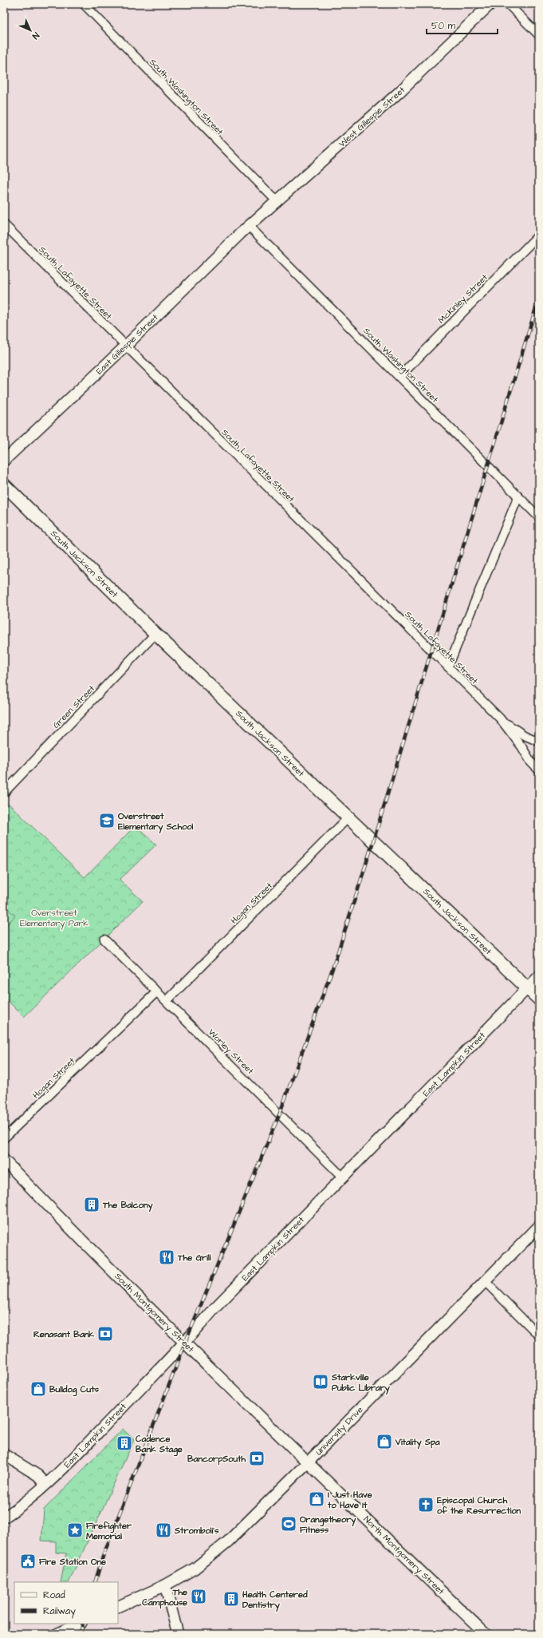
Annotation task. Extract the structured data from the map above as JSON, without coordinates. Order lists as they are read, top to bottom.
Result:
{
  "streets": {
    "main road": ["South Jackson Street"],
    "street": [
      "South Washington Street",
      "West Gillespie Street",
      "South Lafayette Street",
      "McKinley Street",
      "East Gillespie Street",
      "Green Street",
      "Hogan Street",
      "Worley Street",
      "East Lampkin Street",
      "South Montgomery Street",
      "University Drive",
      "North Montgomery Street"
    ]
  },
  "crossings": [
    ["South Washington Street", "West Gillespie Street"],
    ["South Washington Street", "McKinley Street"],
    ["South Washington Street", "East Gillespie Street"],
    ["West Gillespie Street", "East Gillespie Street"],
    ["South Lafayette Street", "East Gillespie Street"],
    ["South Jackson Street", "Green Street"],
    ["South Jackson Street", "Hogan Street"],
    ["South Jackson Street", "East Lampkin Street"],
    ["Hogan Street", "Worley Street"],
    ["Worley Street", "East Lampkin Street"],
    ["East Lampkin Street", "South Montgomery Street"],
    ["South Montgomery Street", "University Drive"],
    ["South Montgomery Street", "North Montgomery Street"],
    ["University Drive", "North Montgomery Street"]
  ],
  "parks": ["Overstreet Elementary Park"],
  "places": {
    "school or university": ["Overstreet Elementary School"],
    "building": ["The Balcony", "Cadence Bank Stage", "Health Centered Dentistry"],
    "restaurant": ["The Grill", "Stromboli's", "The Camphouse"],
    "bank": ["Renasant Bank", "BancorpSouth"],
    "library": ["Starkville Public LIbrary"],
    "shop": ["Bulldog Cuts", "Vitality Spa", "I Just Have to Have It"],
    "church": ["Episcopal Church of the Resurrection"],
    "sports": ["Orangetheory Fitness"],
    "place": ["Firefighter Memorial"],
    "public building": ["Fire Station One"]
  },
  "legend": ["Road", "Railway"],
  "scale_bar": "50 m",
  "north": "bottom right"
}
